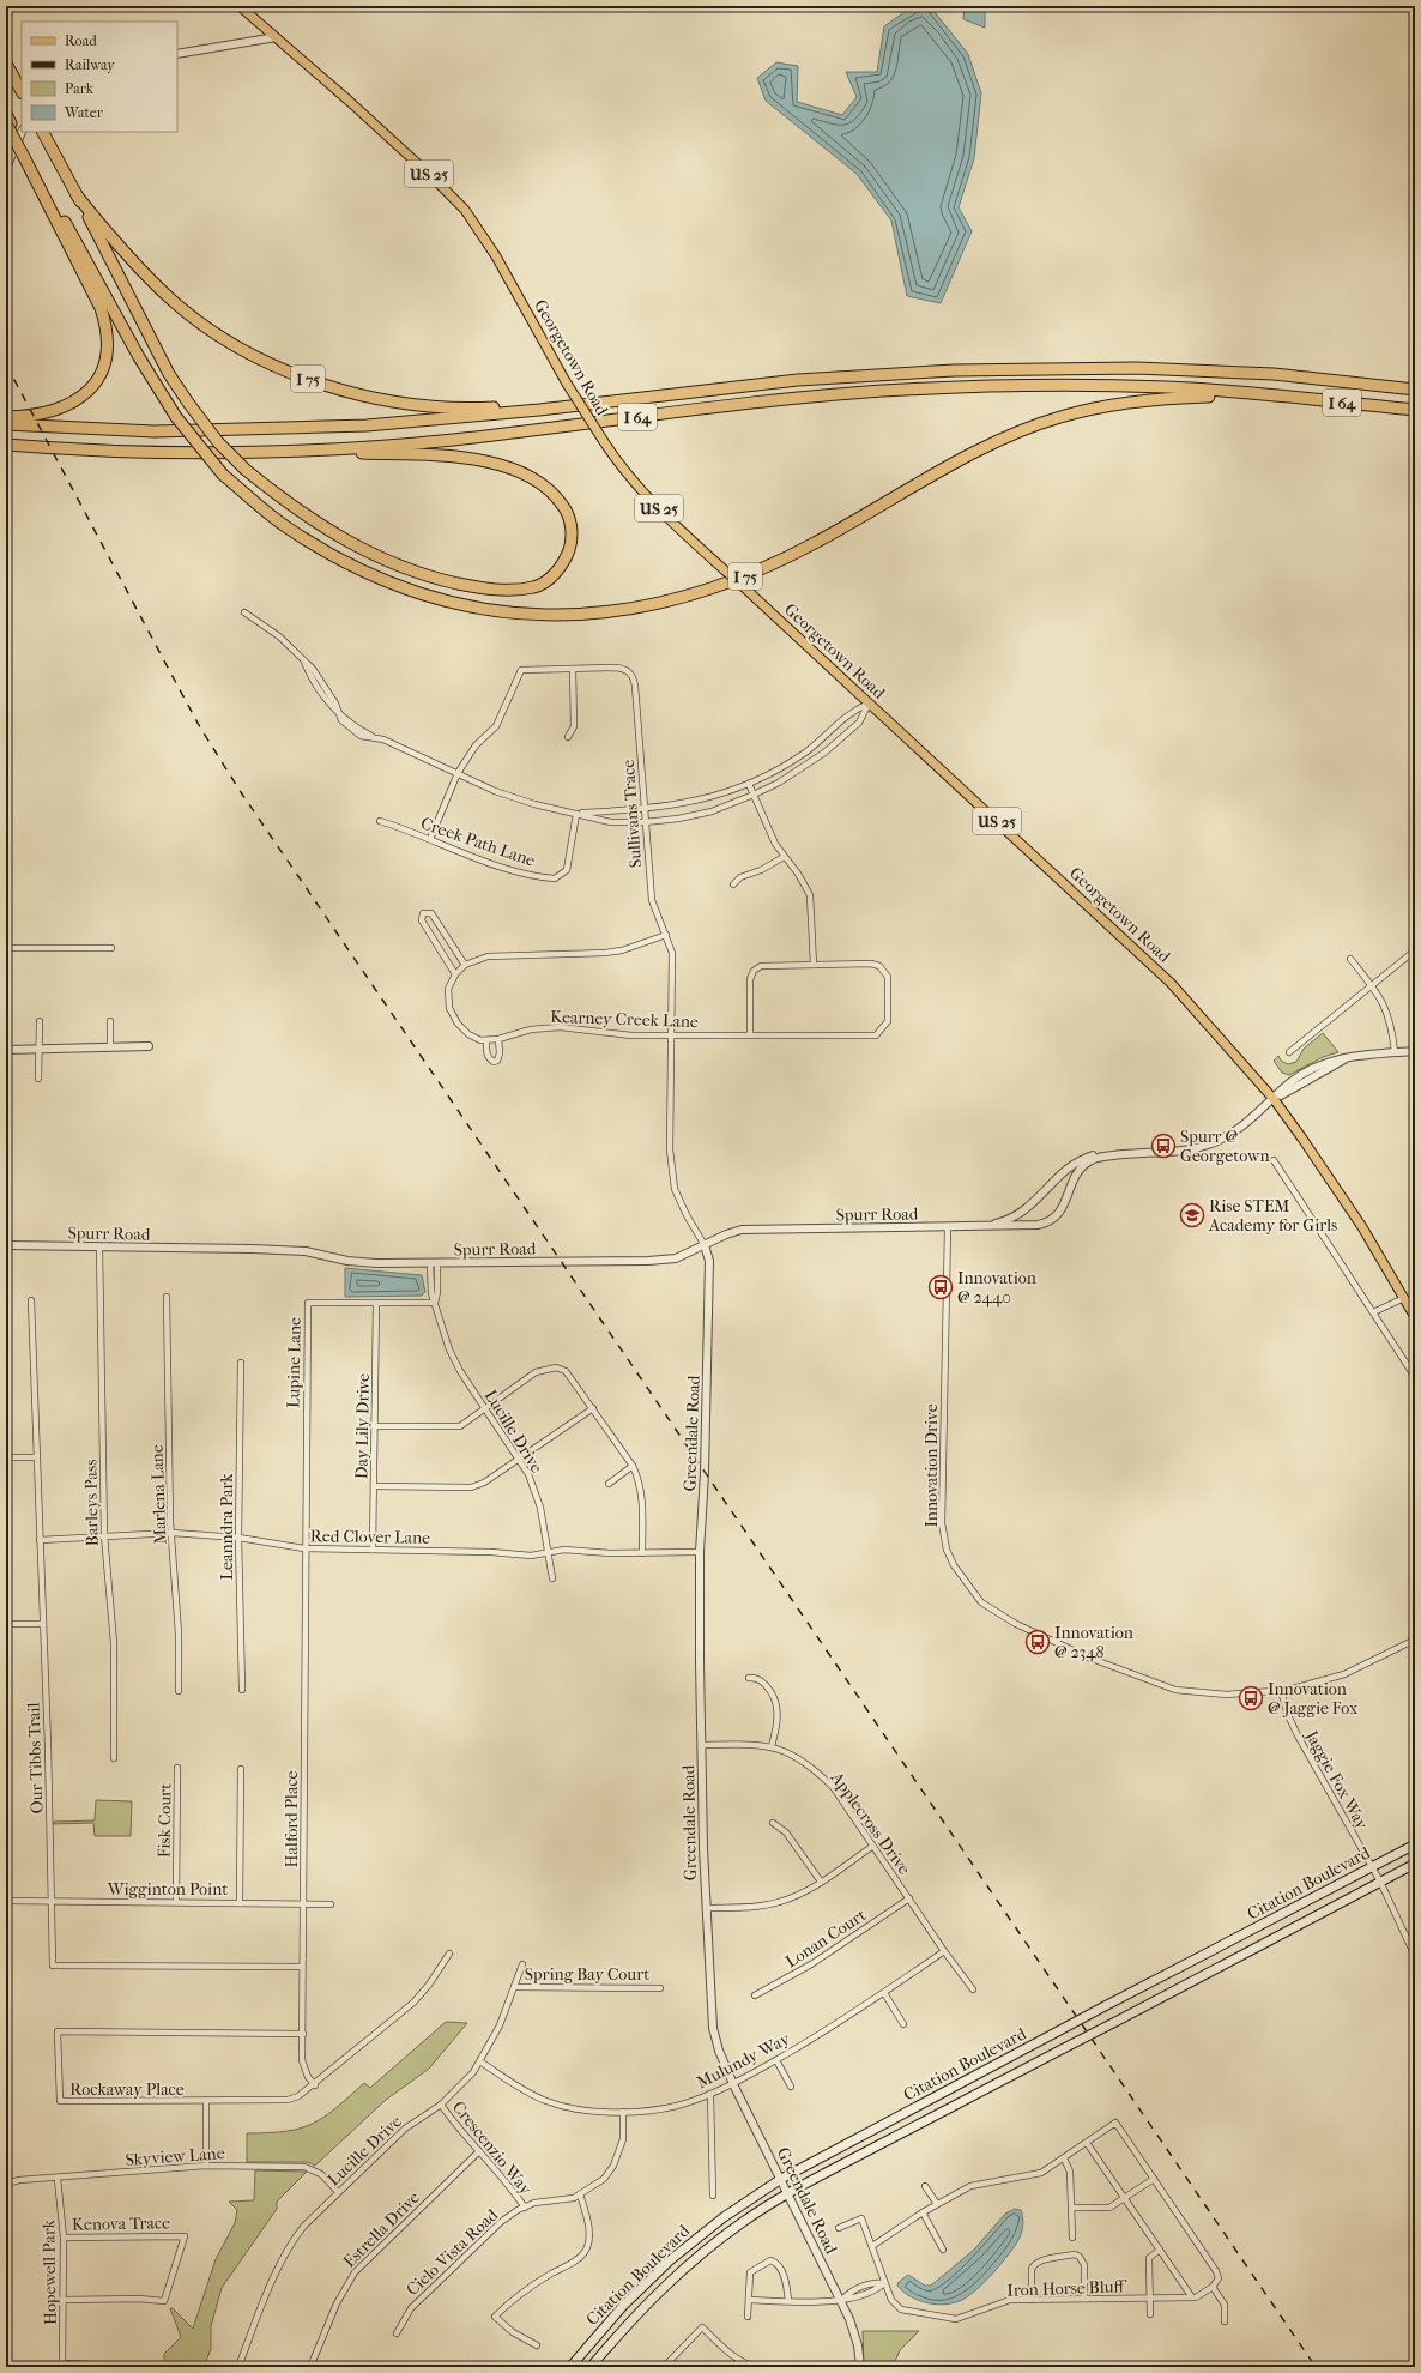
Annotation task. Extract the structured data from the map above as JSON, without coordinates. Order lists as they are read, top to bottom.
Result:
{
  "streets": {
    "highway": ["I 75", "I 64"],
    "main road": ["US 25", "Georgetown Road", "Citation Boulevard"],
    "street": [
      "Sullivans Trace",
      "Creek Path Lane",
      "Kearney Creek Lane",
      "Spurr Road",
      "Lupine Lane",
      "Day Lily Drive",
      "Lucille Drive",
      "Greendale Road",
      "Innovation Drive",
      "Marlena Lane",
      "Barleys Pass",
      "Leanndra Park",
      "Red Clover Lane",
      "Our Tibbs Trail",
      "Jaggie Fox Way",
      "Halford Place",
      "Fisk Court",
      "Applecross Drive",
      "Wigginton Point",
      "Lonan Court",
      "Spring Bay Court",
      "Mulundy Way",
      "Rockaway Place",
      "Crescenzio Way",
      "Skyview Lane",
      "Kenova Trace",
      "Estrella Drive",
      "Cielo Vista Road",
      "Hopewell Park",
      "Iron Horse Bluff"
    ]
  },
  "crossings": [
    ["Georgetown Road", "Spurr Road"],
    ["I 75", "I 64"],
    ["Sullivans Trace", "Creek Path Lane"],
    ["Sullivans Trace", "Kearney Creek Lane"],
    ["Sullivans Trace", "Spurr Road"],
    ["Sullivans Trace", "Greendale Road"],
    ["Spurr Road", "Lucille Drive"],
    ["Spurr Road", "Greendale Road"],
    ["Spurr Road", "Innovation Drive"],
    ["Spurr Road", "Barleys Pass"],
    ["Lupine Lane", "Day Lily Drive"],
    ["Lupine Lane", "Lucille Drive"],
    ["Lupine Lane", "Red Clover Lane"],
    ["Lupine Lane", "Halford Place"],
    ["Day Lily Drive", "Red Clover Lane"],
    ["Lucille Drive", "Red Clover Lane"],
    ["Lucille Drive", "Spring Bay Court"],
    ["Lucille Drive", "Mulundy Way"],
    ["Lucille Drive", "Crescenzio Way"],
    ["Lucille Drive", "Skyview Lane"],
    ["Greendale Road", "Red Clover Lane"],
    ["Greendale Road", "Applecross Drive"],
    ["Greendale Road", "Citation Boulevard"],
    ["Greendale Road", "Mulundy Way"],
    ["Innovation Drive", "Jaggie Fox Way"],
    ["Marlena Lane", "Red Clover Lane"],
    ["Barleys Pass", "Red Clover Lane"],
    ["Leanndra Park", "Red Clover Lane"],
    ["Red Clover Lane", "Our Tibbs Trail"],
    ["Red Clover Lane", "Halford Place"],
    ["Our Tibbs Trail", "Halford Place"],
    ["Our Tibbs Trail", "Wigginton Point"],
    ["Jaggie Fox Way", "Citation Boulevard"],
    ["Halford Place", "Wigginton Point"],
    ["Halford Place", "Rockaway Place"],
    ["Fisk Court", "Wigginton Point"],
    ["Applecross Drive", "Lonan Court"],
    ["Applecross Drive", "Mulundy Way"],
    ["Mulundy Way", "Cielo Vista Road"],
    ["Crescenzio Way", "Estrella Drive"],
    ["Crescenzio Way", "Cielo Vista Road"],
    ["Skyview Lane", "Hopewell Park"],
    ["Kenova Trace", "Hopewell Park"]
  ],
  "places": {
    "bus stop": [
      "Spurr @ Georgetown",
      "Innovation @ 2440",
      "Innovation @ 2348",
      "Innovation @ Jaggie Fox"
    ],
    "school or university": ["Rise STEM Academy for Girls"]
  },
  "legend": [
    "Road",
    "Railway",
    "Park",
    "Water"
  ]
}
